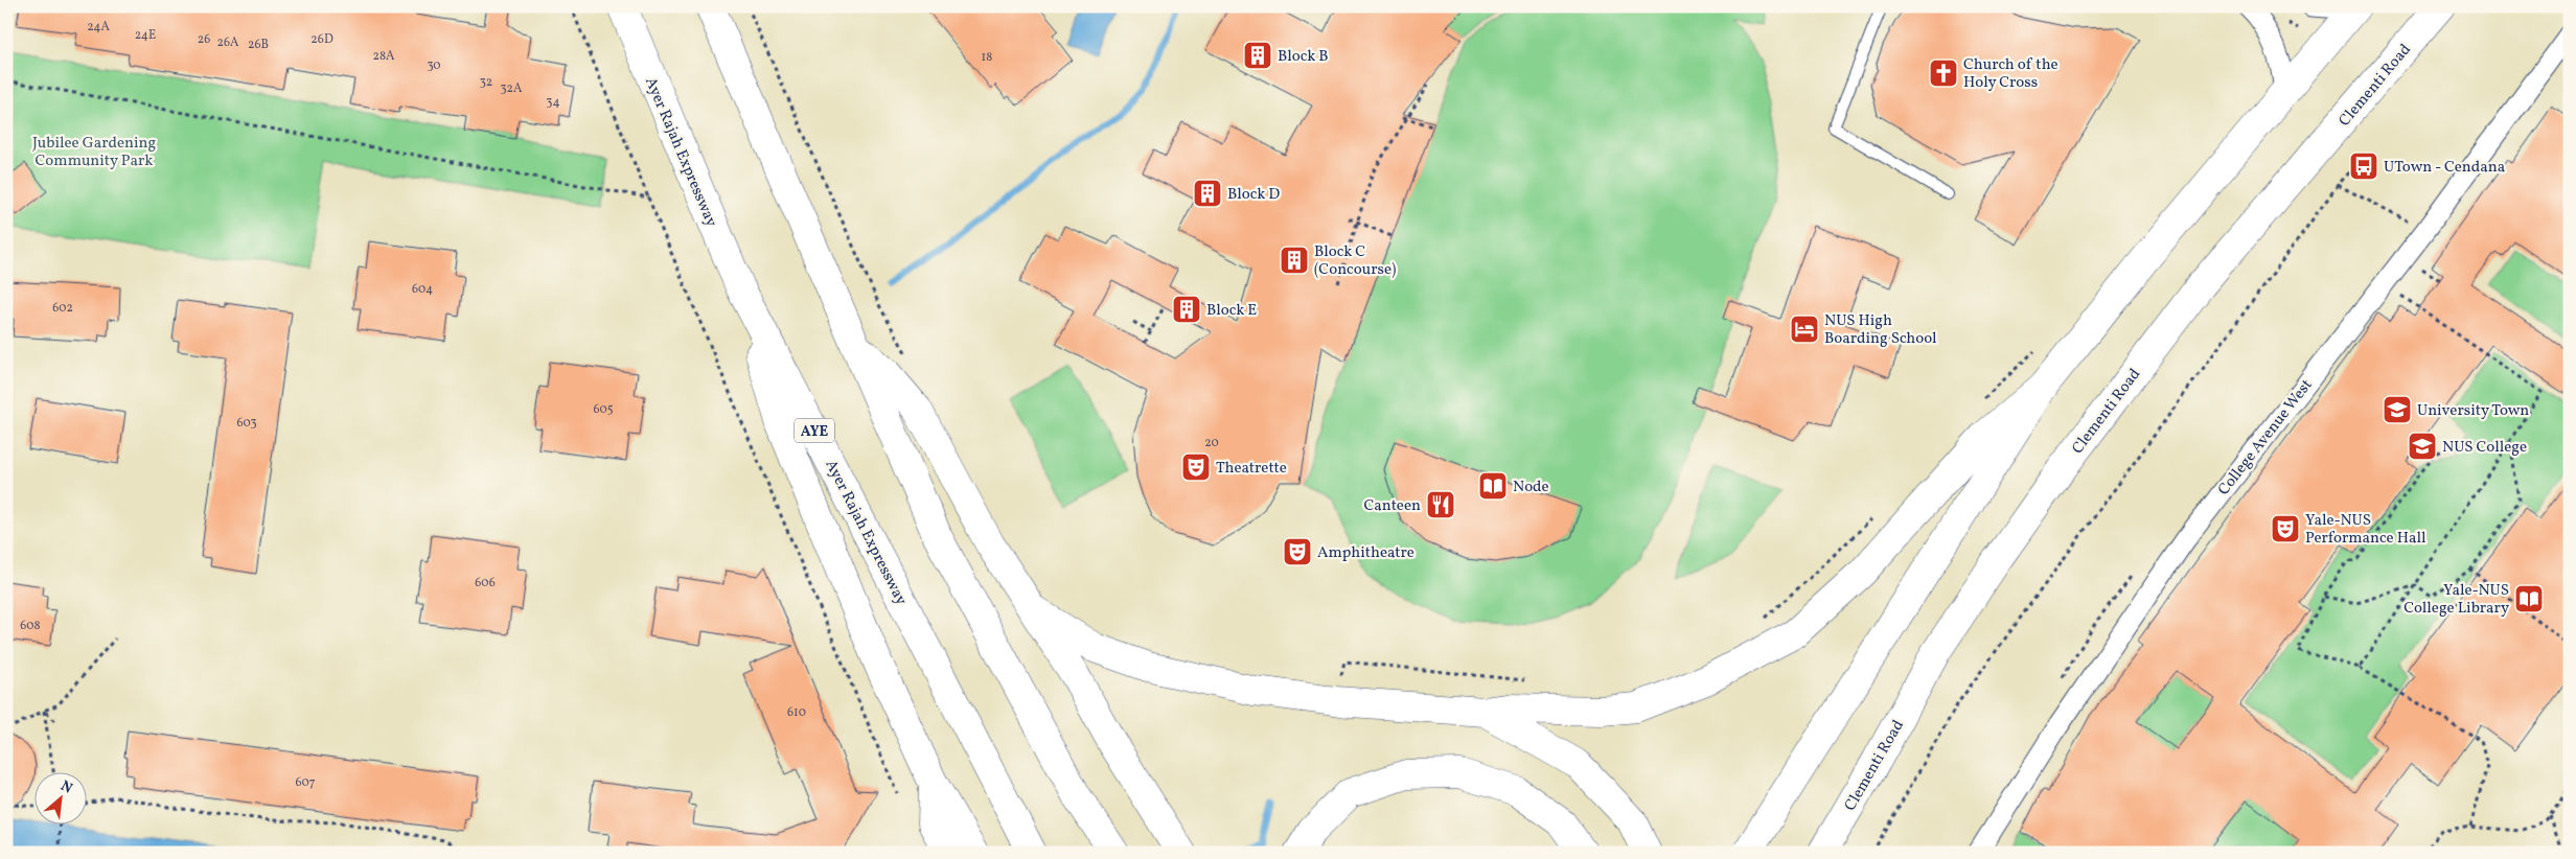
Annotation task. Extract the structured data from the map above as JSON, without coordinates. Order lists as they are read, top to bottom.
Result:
{
  "streets": {
    "main road": ["Clementi Road", "Ayer Rajah Expressway", "AYE"],
    "street": ["College Avenue West"]
  },
  "parks": ["Jubilee Gardening Community Park"],
  "places": {
    "building": [
      "Block B",
      "Block D",
      "Block C (Concourse)",
      "Block E"
    ],
    "church": ["Church of the Holy Cross"],
    "bus stop": ["UTown - Cendana"],
    "hotel": ["NUS High Boarding School"],
    "school or university": ["University Town", "NUS College"],
    "theatre": ["Theatrette", "Yale-NUS Performance Hall", "Amphitheatre"],
    "library": ["Node", "Yale-NUS College Library"],
    "restaurant": ["Canteen"]
  },
  "house_numbers": [
    "24A",
    "24E",
    "26",
    "26D",
    "26A",
    "26B",
    "28A",
    "18",
    "30",
    "32",
    "32A",
    "34",
    "604",
    "602",
    "605",
    "603",
    "20",
    "606",
    "608",
    "610",
    "607"
  ],
  "north": "top right"
}
